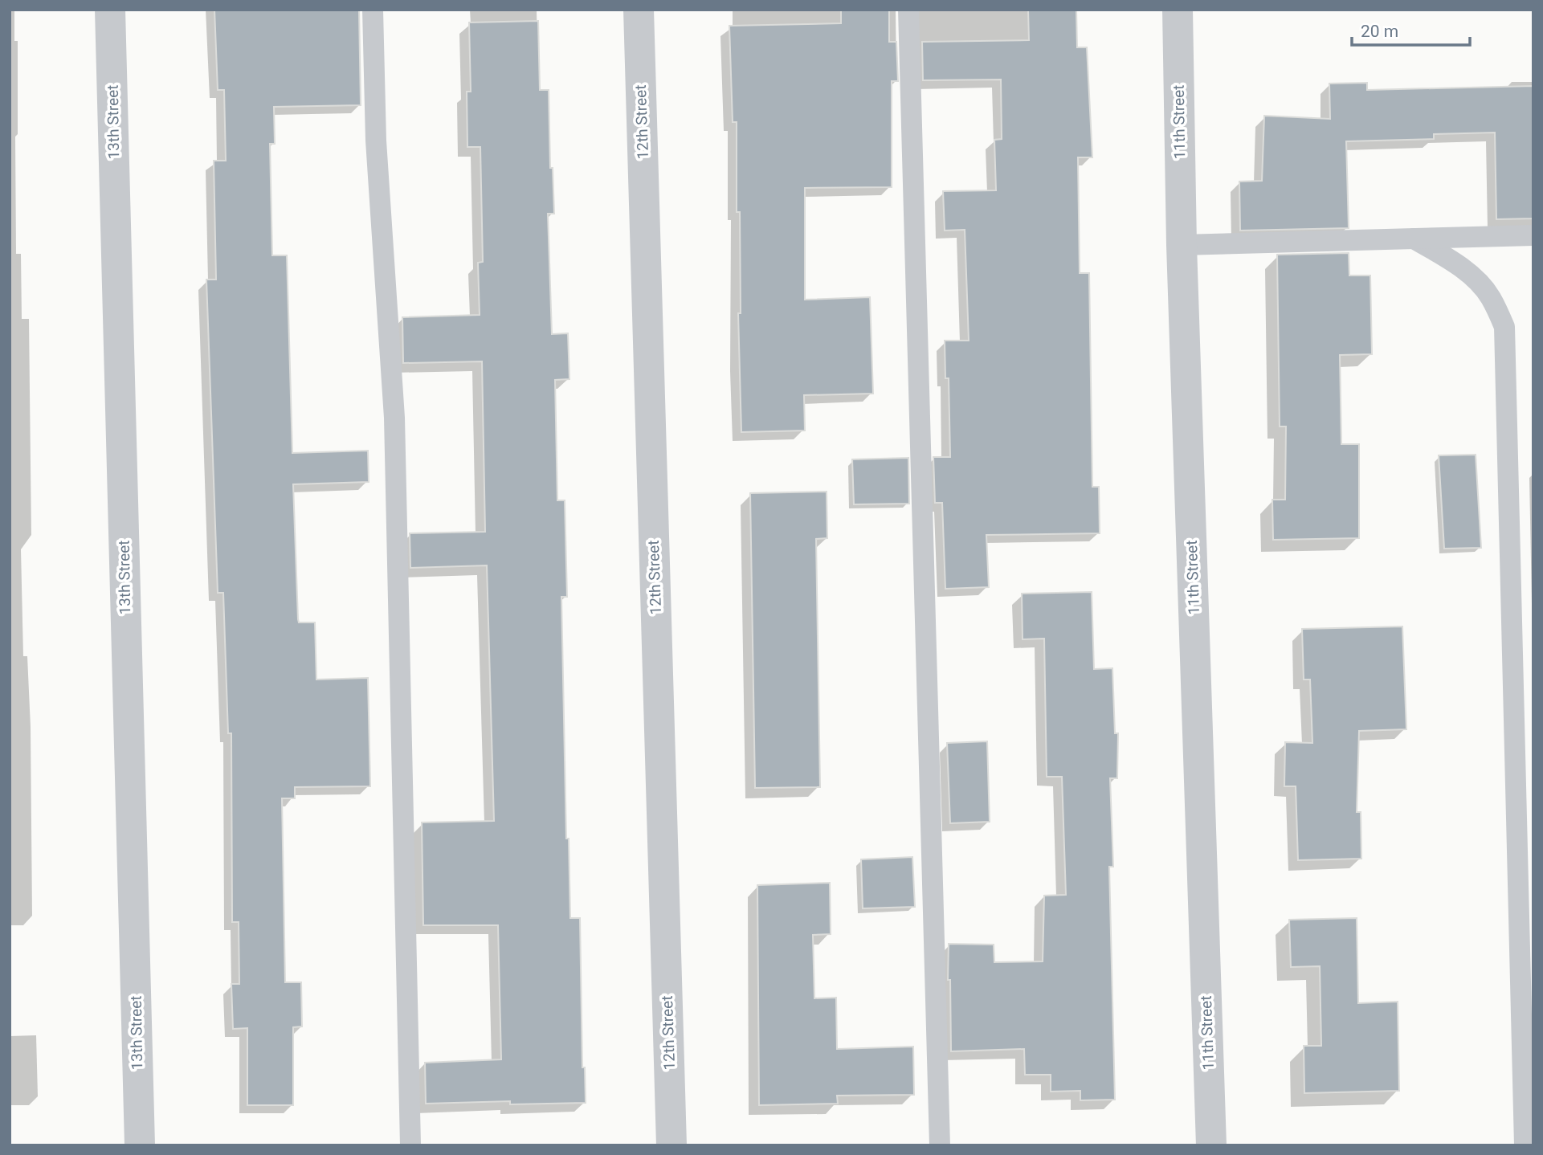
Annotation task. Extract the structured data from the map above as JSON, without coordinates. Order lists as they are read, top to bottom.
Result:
{
  "streets": {
    "street": ["13th Street", "12th Street", "11th Street"]
  },
  "scale_bar": "20 m"
}
